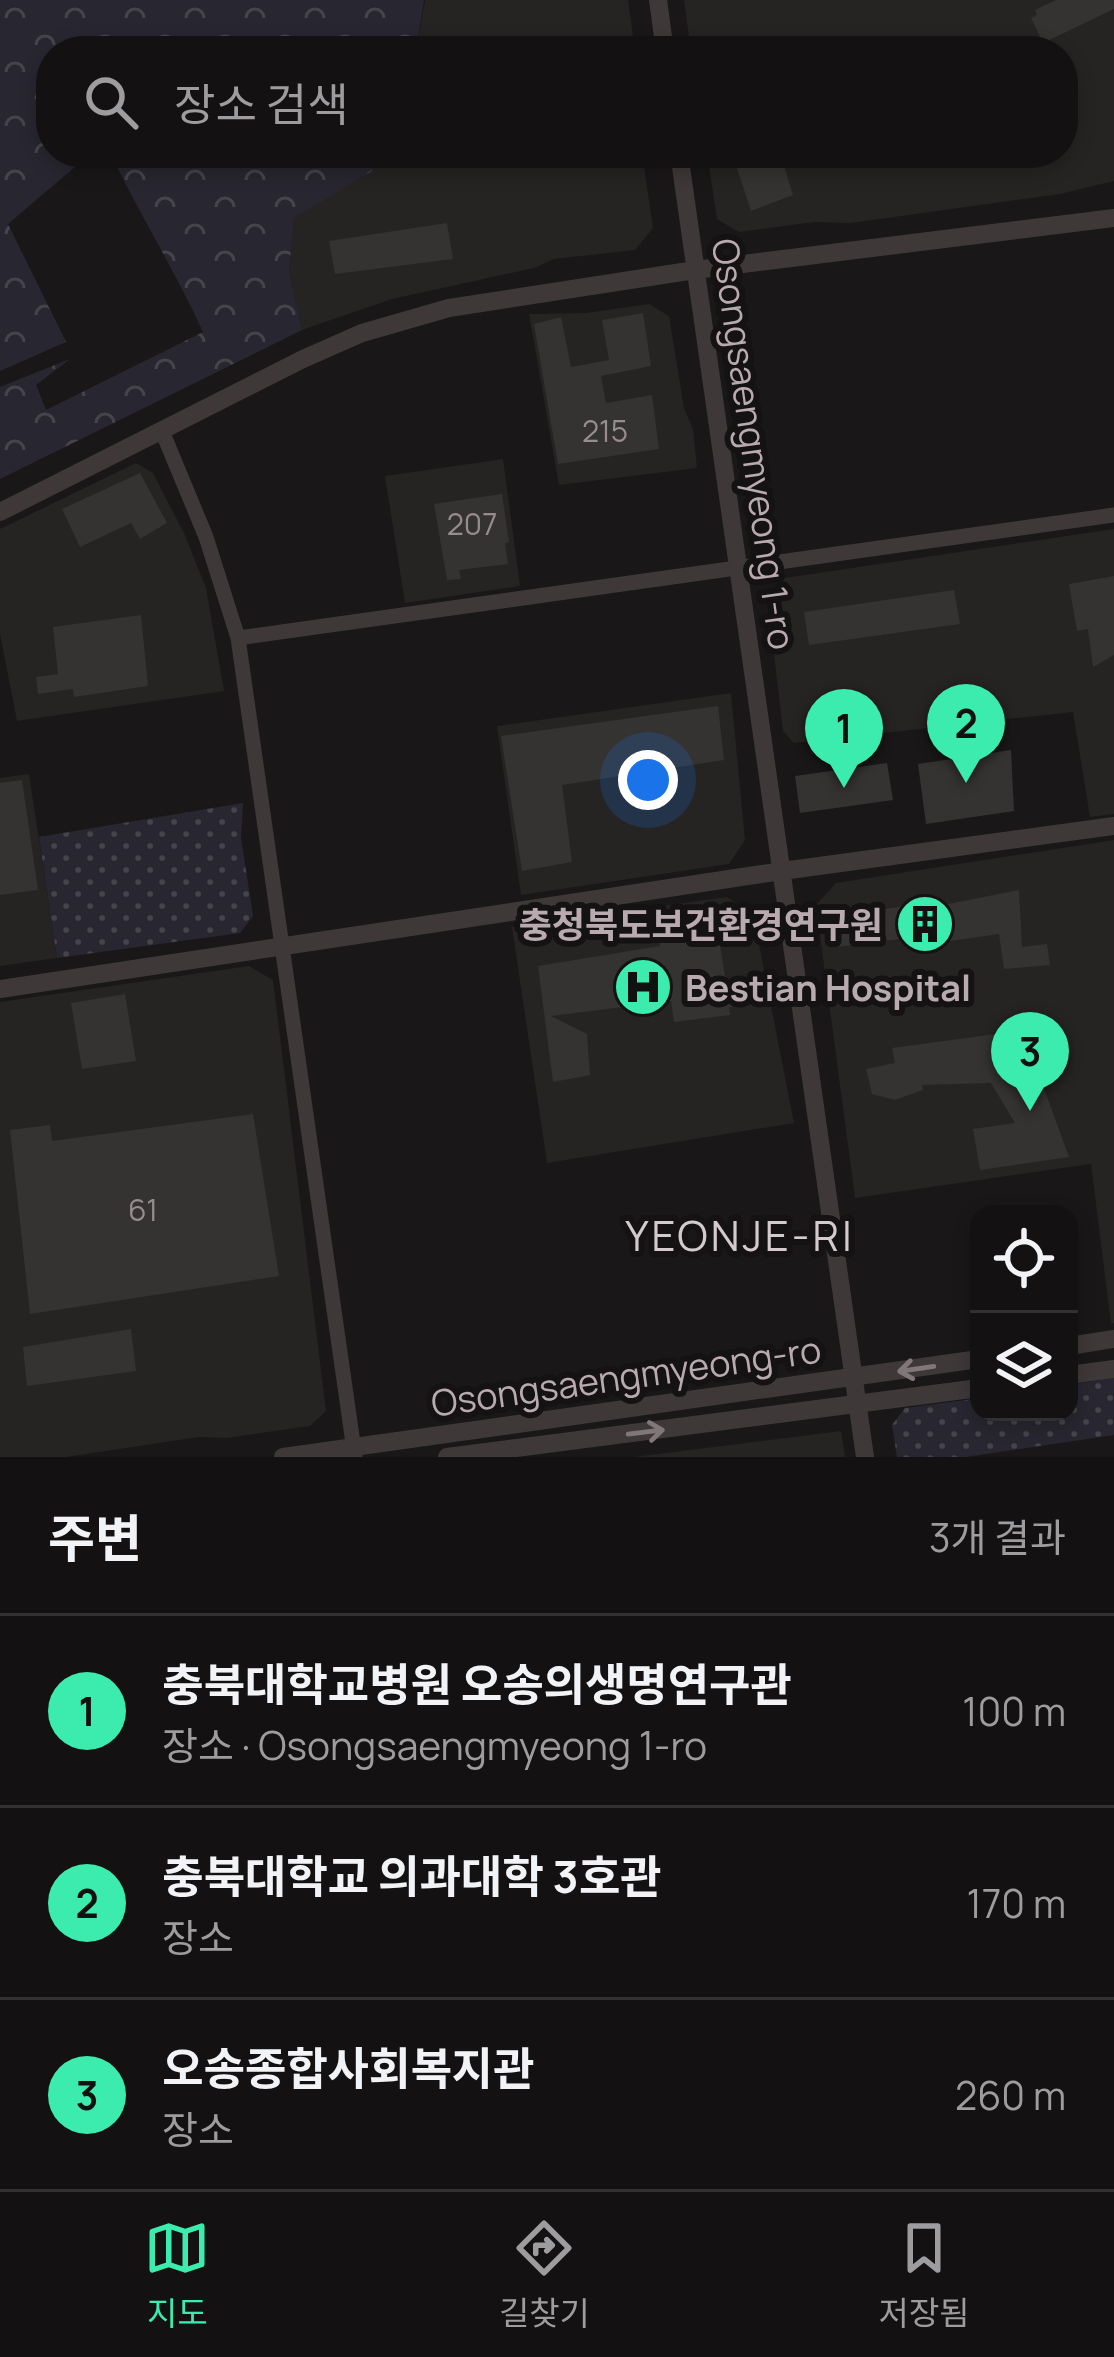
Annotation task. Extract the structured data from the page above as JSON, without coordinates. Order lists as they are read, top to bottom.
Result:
{
  "streets": {
    "street": ["Osongsaengmyeong 1-ro", "Osongsaengmyeong-ro"]
  },
  "crossings": [
    ["Osongsaengmyeong 1-ro", "Osongsaengmyeong-ro"]
  ],
  "districts": ["YEONJE-RI"],
  "places": {
    "building": ["충청북도보건환경연구원"],
    "hospital": ["Bestian Hospital"]
  },
  "house_numbers": ["215", "207", "61"],
  "page": {
    "search": "장소 검색",
    "pins": ["2", "1", "3"],
    "heading": ["주변", "3개 결과"],
    "list": [
      {
        "mark": "1",
        "name": "충북대학교병원 오송의생명연구관",
        "note": "장소 · Osongsaengmyeong 1-ro",
        "value": "100 m"
      },
      {
        "mark": "2",
        "name": "충북대학교 의과대학 3호관",
        "note": "장소",
        "value": "170 m"
      },
      {
        "mark": "3",
        "name": "오송종합사회복지관",
        "note": "장소",
        "value": "260 m"
      }
    ],
    "nav": ["지도", "길찾기", "저장됨"]
  }
}
